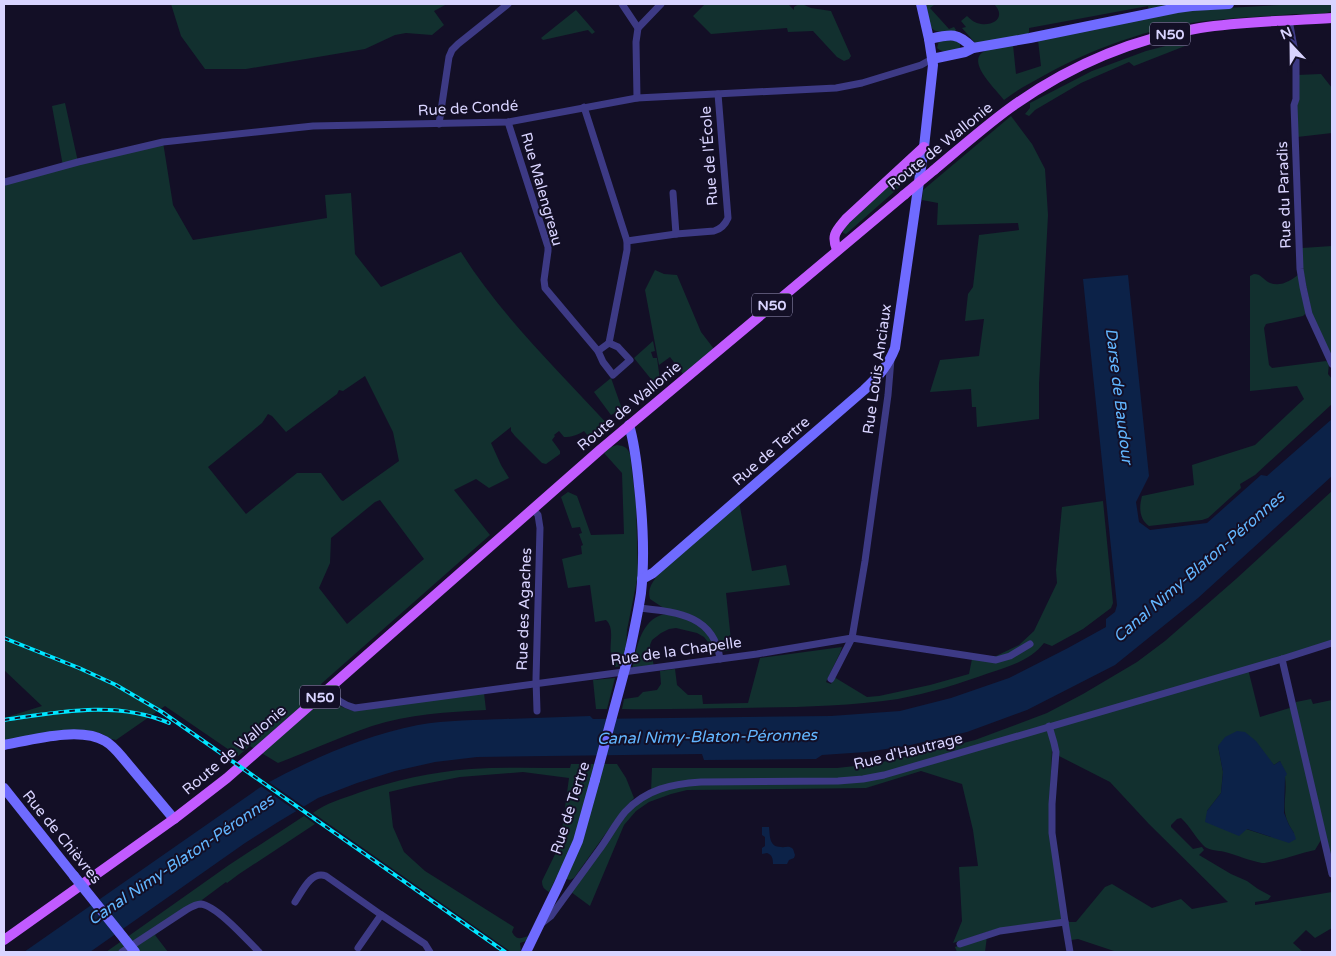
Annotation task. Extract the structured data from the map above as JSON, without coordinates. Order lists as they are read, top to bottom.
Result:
{
  "streets": {
    "main road": ["N50", "Route de Wallonie"],
    "street": [
      "Rue de Condé",
      "Rue de l'École",
      "Rue Malengreau",
      "Rue du Paradis",
      "Rue Louis Anciaux",
      "Rue de Tertre",
      "Rue des Agaches",
      "Rue de la Chapelle",
      "Rue d'Hautrage",
      "Rue de Chièvres"
    ]
  },
  "crossings": [
    ["Rue de Condé", "Rue de l'École"],
    ["Rue de Condé", "Rue Malengreau"],
    ["Rue de Condé", "Rue Louis Anciaux"],
    ["Route de Wallonie", "Rue du Paradis"],
    ["Route de Wallonie", "Rue de Tertre"],
    ["Route de Wallonie", "Rue des Agaches"],
    ["Route de Wallonie", "Rue de la Chapelle"],
    ["Rue Louis Anciaux", "Rue de Tertre"],
    ["Rue Louis Anciaux", "Rue de la Chapelle"],
    ["Rue de Tertre", "Rue d'Hautrage"],
    ["Rue des Agaches", "Rue de la Chapelle"]
  ],
  "water": ["Darse de Baudour", "Canal Nimy-Blaton-Péronnes"],
  "north": "top"
}
